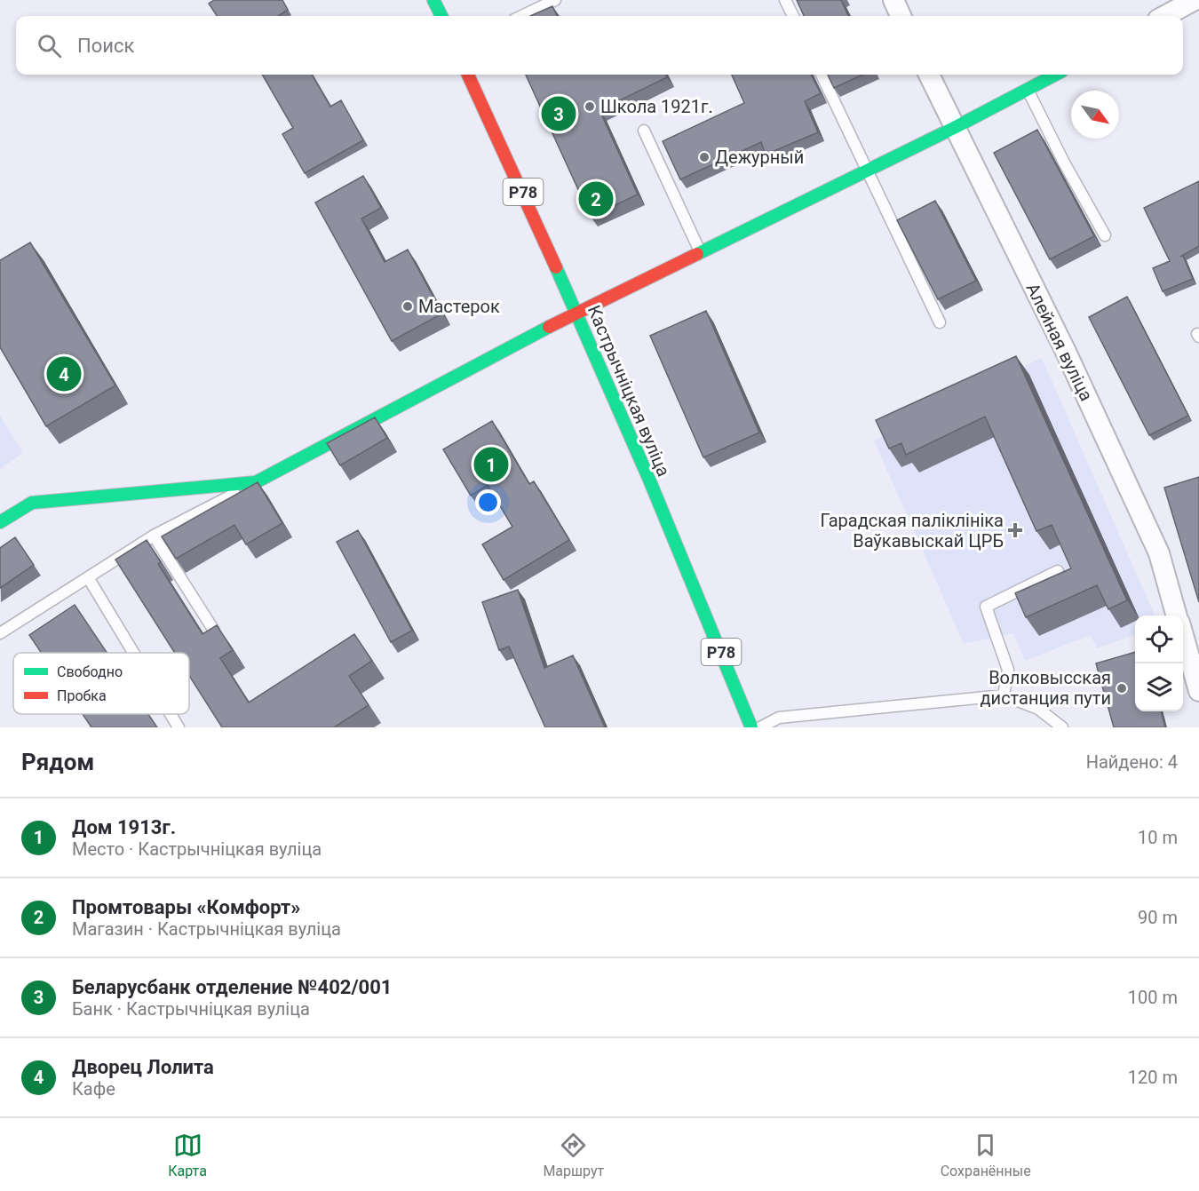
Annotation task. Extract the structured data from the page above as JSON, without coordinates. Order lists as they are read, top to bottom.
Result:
{
  "streets": {
    "street": ["Р78", "Алейная вуліца", "Кастрычніцкая вуліца"]
  },
  "places": {
    "other": [
      "Школа 1921г.",
      "Дежурный",
      "Мастерок",
      "Волковысская дистанция пути"
    ],
    "health": ["Гарадская паліклініка Ваўкавыскай ЦРБ"]
  },
  "legend": ["Свободно", "Пробка"],
  "north": "bottom right",
  "page": {
    "search": "Поиск",
    "pins": [
      "3",
      "2",
      "4",
      "1"
    ],
    "heading": ["Рядом", "Найдено: 4"],
    "list": [
      {
        "mark": "1",
        "name": "Дом 1913г.",
        "note": "Место · Кастрычніцкая вуліца",
        "value": "10 m"
      },
      {
        "mark": "2",
        "name": "Промтовары «Комфорт»",
        "note": "Магазин · Кастрычніцкая вуліца",
        "value": "90 m"
      },
      {
        "mark": "3",
        "name": "Беларусбанк отделение №402/001",
        "note": "Банк · Кастрычніцкая вуліца",
        "value": "100 m"
      },
      {
        "mark": "4",
        "name": "Дворец Лолита",
        "note": "Кафе",
        "value": "120 m"
      }
    ],
    "nav": ["Карта", "Маршрут", "Сохранённые"]
  }
}
